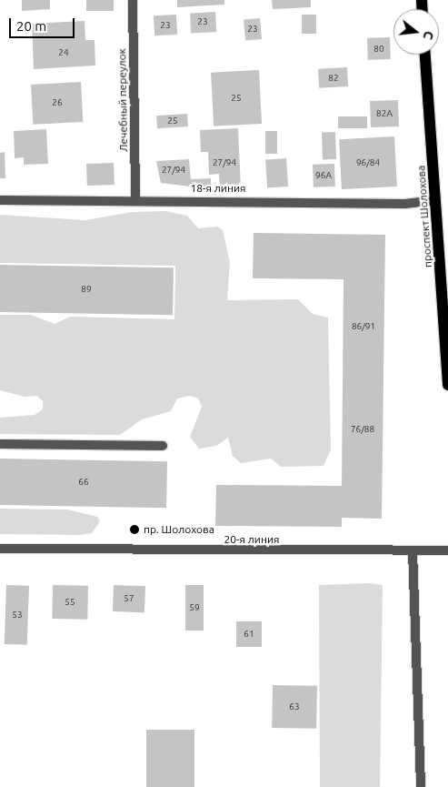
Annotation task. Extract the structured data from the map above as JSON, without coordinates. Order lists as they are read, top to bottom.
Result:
{
  "streets": {
    "main road": ["проспект Шолохова"],
    "street": ["Лечебный переулок", "18-я линия", "20-я линия"]
  },
  "crossings": [
    ["Лечебный переулок", "18-я линия"],
    ["18-я линия", "проспект Шолохова"]
  ],
  "places": ["пр. Шолохова"],
  "house_numbers": [
    "23",
    "23",
    "23",
    "80",
    "24",
    "82",
    "25",
    "26",
    "82А",
    "25",
    "27/94",
    "96/84",
    "27/94",
    "96А",
    "89",
    "86/91",
    "76/88",
    "66",
    "57",
    "55",
    "59",
    "53",
    "61",
    "63"
  ],
  "scale_bar": "20 m",
  "north": "right"
}
